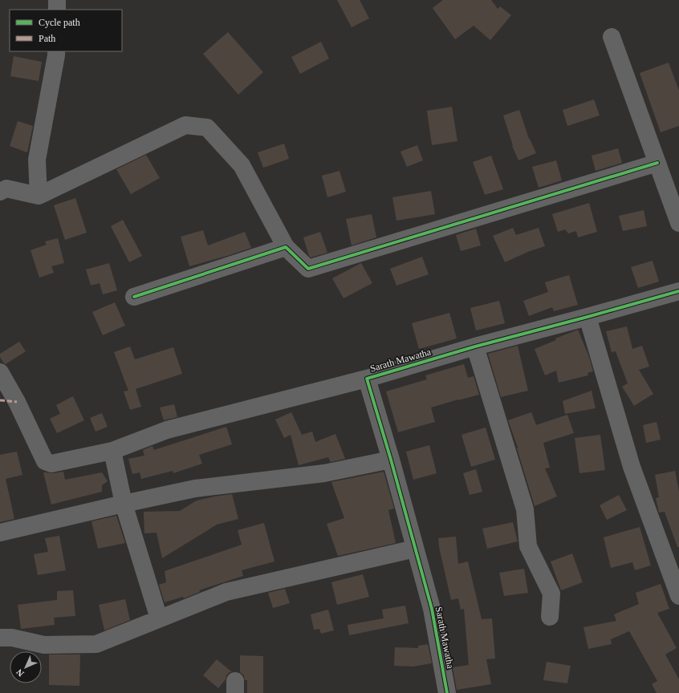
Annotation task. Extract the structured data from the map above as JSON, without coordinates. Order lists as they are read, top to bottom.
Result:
{
  "streets": {
    "street": ["Sarath Mawatha"]
  },
  "legend": ["Cycle path", "Path"],
  "north": "bottom left"
}
